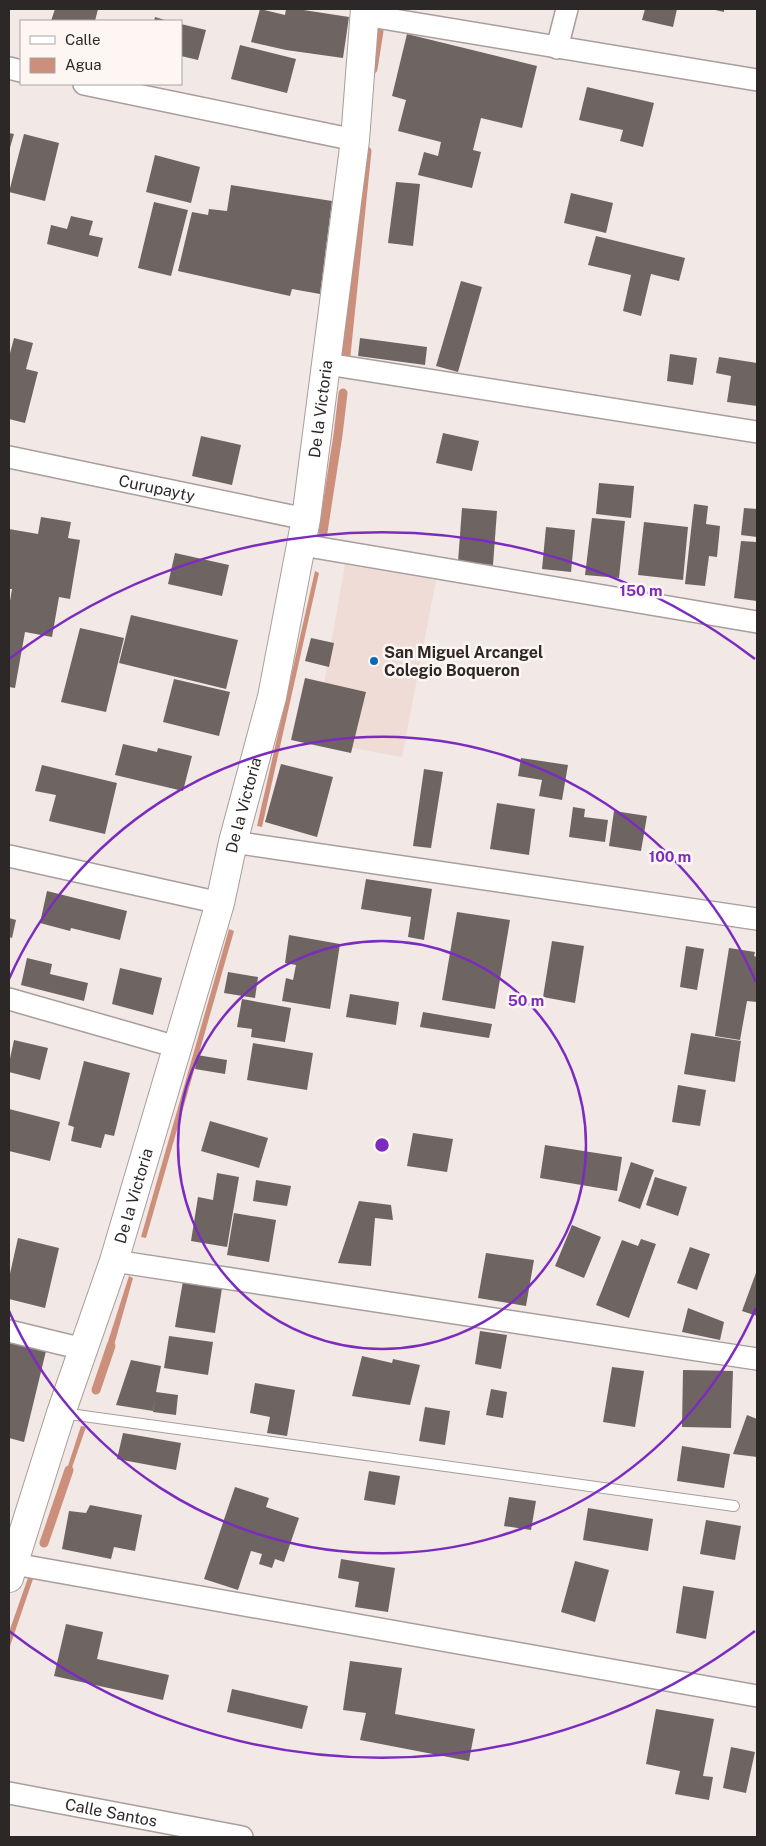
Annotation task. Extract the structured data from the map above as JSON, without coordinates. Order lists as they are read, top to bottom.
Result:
{
  "streets": {
    "main road": ["De la Victoria"],
    "street": ["Curupayty", "Calle Santos"]
  },
  "crossings": [
    ["De la Victoria", "Curupayty"]
  ],
  "places": ["San Miguel Arcangel Colegio Boqueron"],
  "legend": ["Calle", "Agua"],
  "rings": ["150 m", "100 m", "50 m"]
}
